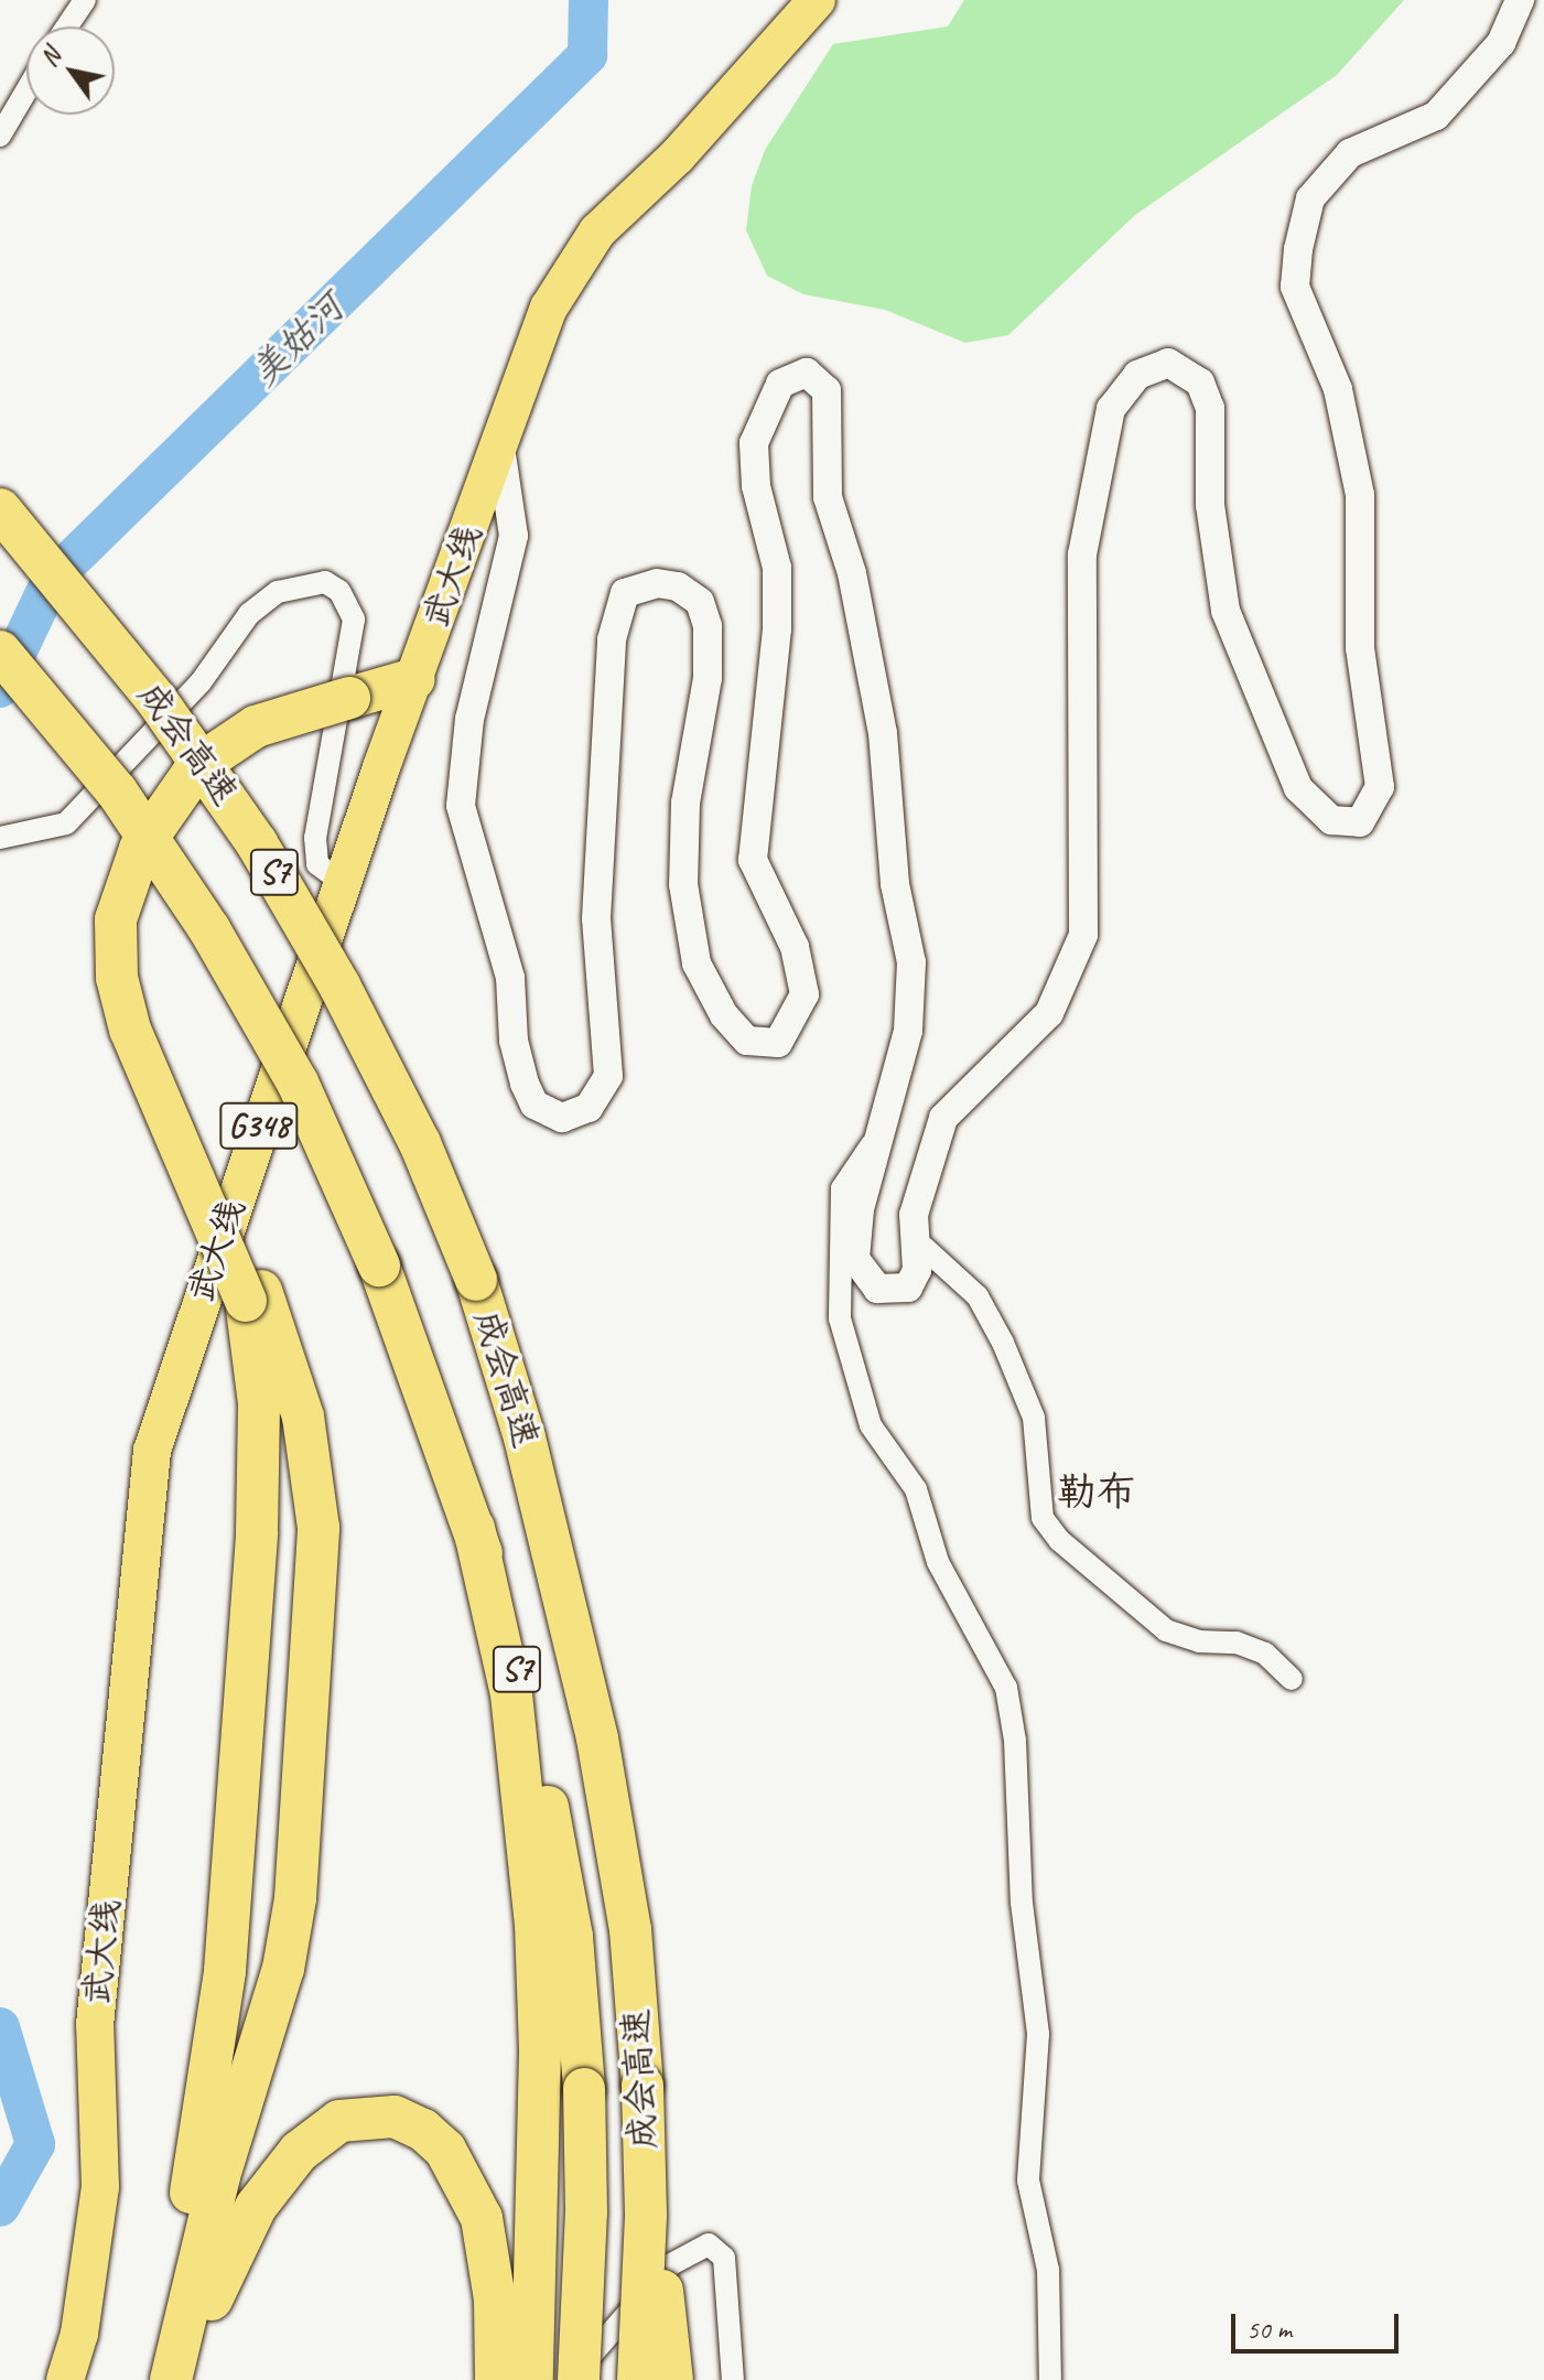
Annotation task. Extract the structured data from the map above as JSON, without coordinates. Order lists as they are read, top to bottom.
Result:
{
  "streets": {
    "highway": [
      "武大线",
      "成会高速",
      "S7",
      "G348"
    ]
  },
  "districts": ["勒布"],
  "water": ["美姑河"],
  "scale_bar": "50 m",
  "north": "top left"
}
